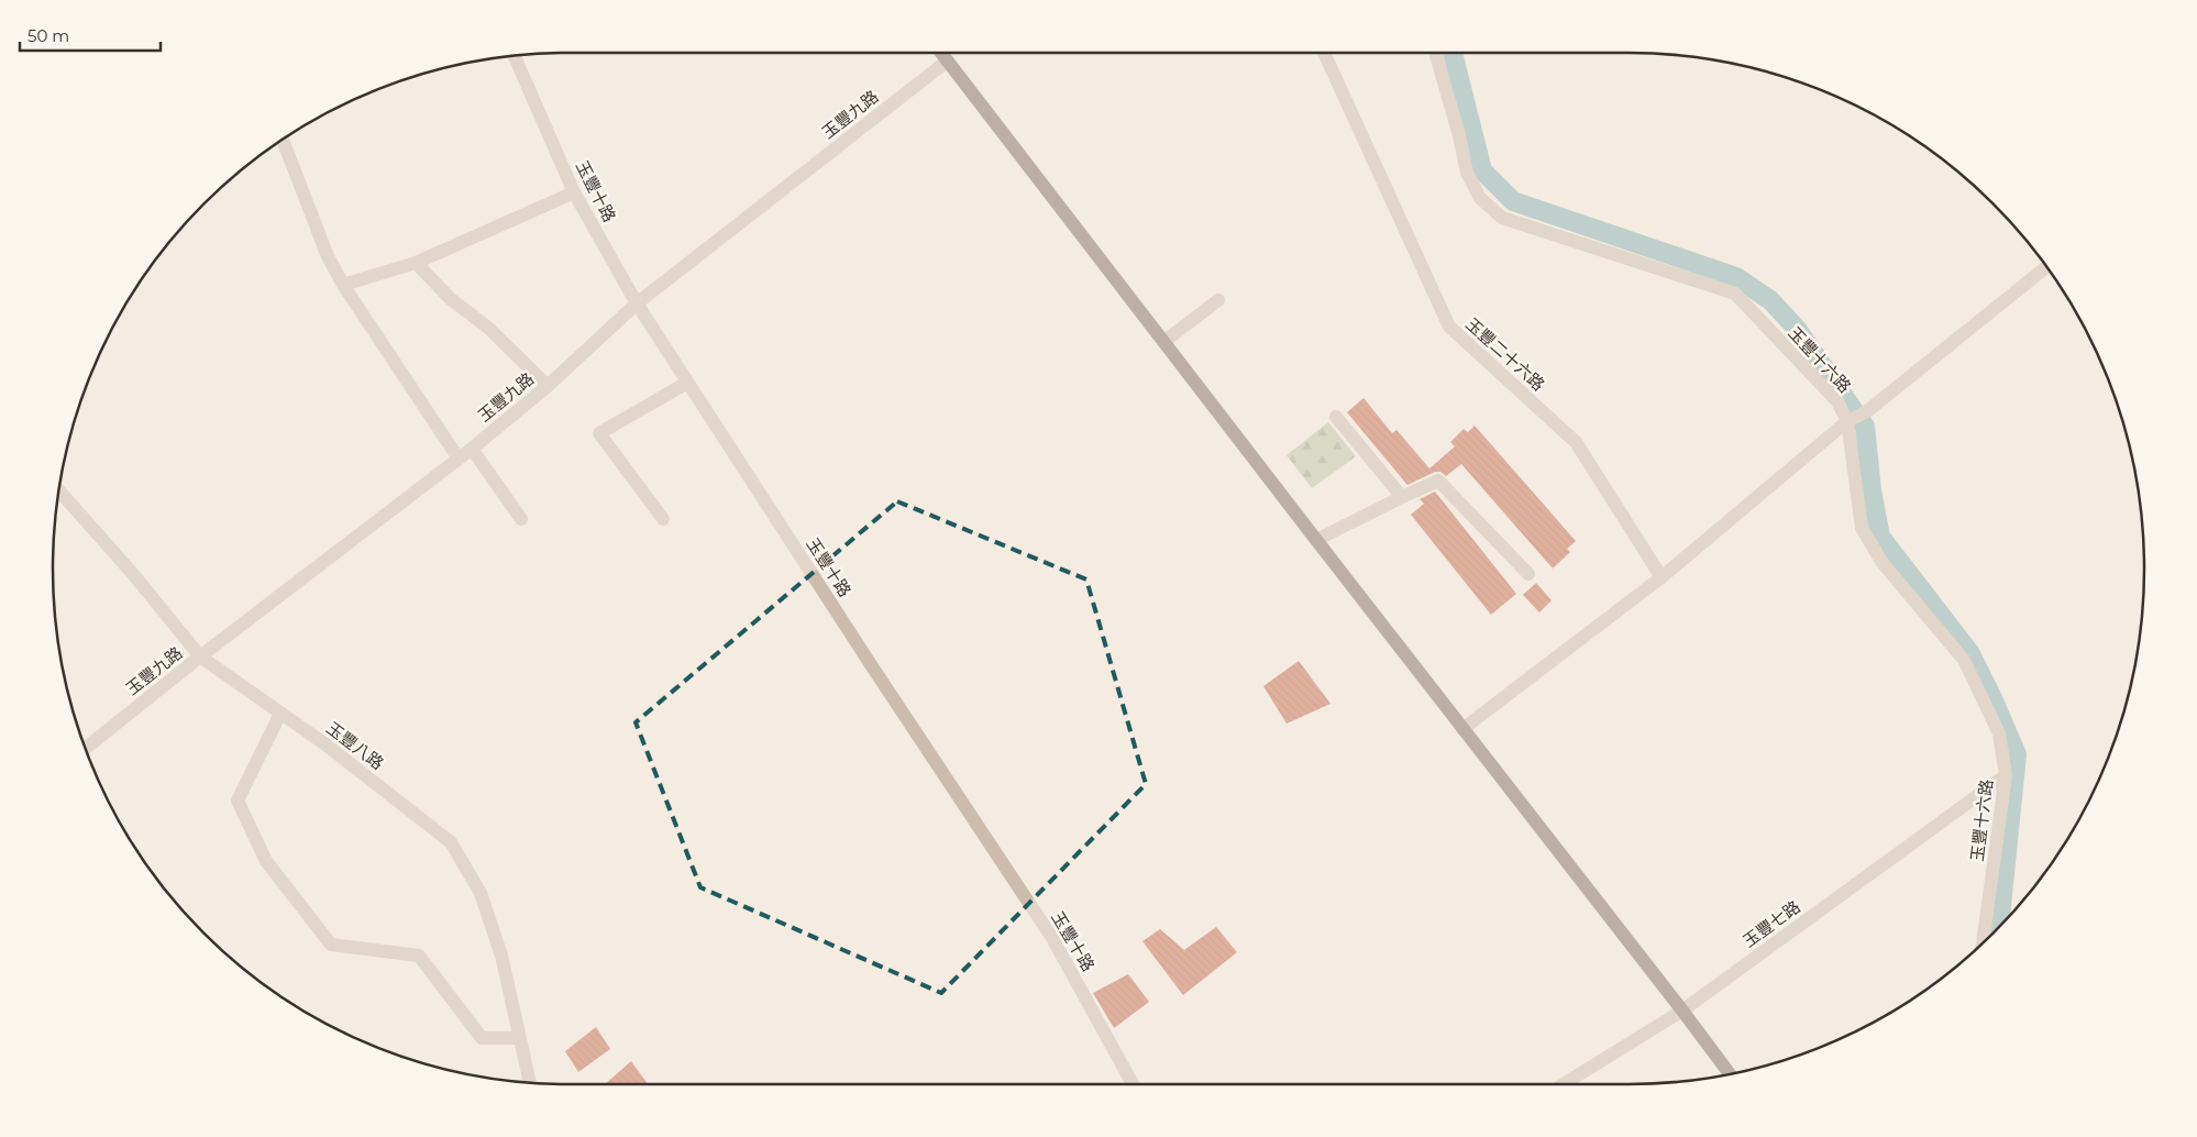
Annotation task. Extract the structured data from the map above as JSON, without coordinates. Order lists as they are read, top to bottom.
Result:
{
  "streets": {
    "street": [
      "玉豐九路",
      "玉豐十路",
      "玉豐二十六路",
      "玉豐十六路",
      "玉豐八路",
      "玉豐七路"
    ]
  },
  "crossings": [
    ["玉豐九路", "玉豐十路"],
    ["玉豐九路", "玉豐八路"],
    ["玉豐十六路", "玉豐七路"]
  ],
  "scale_bar": "50 m"
}
